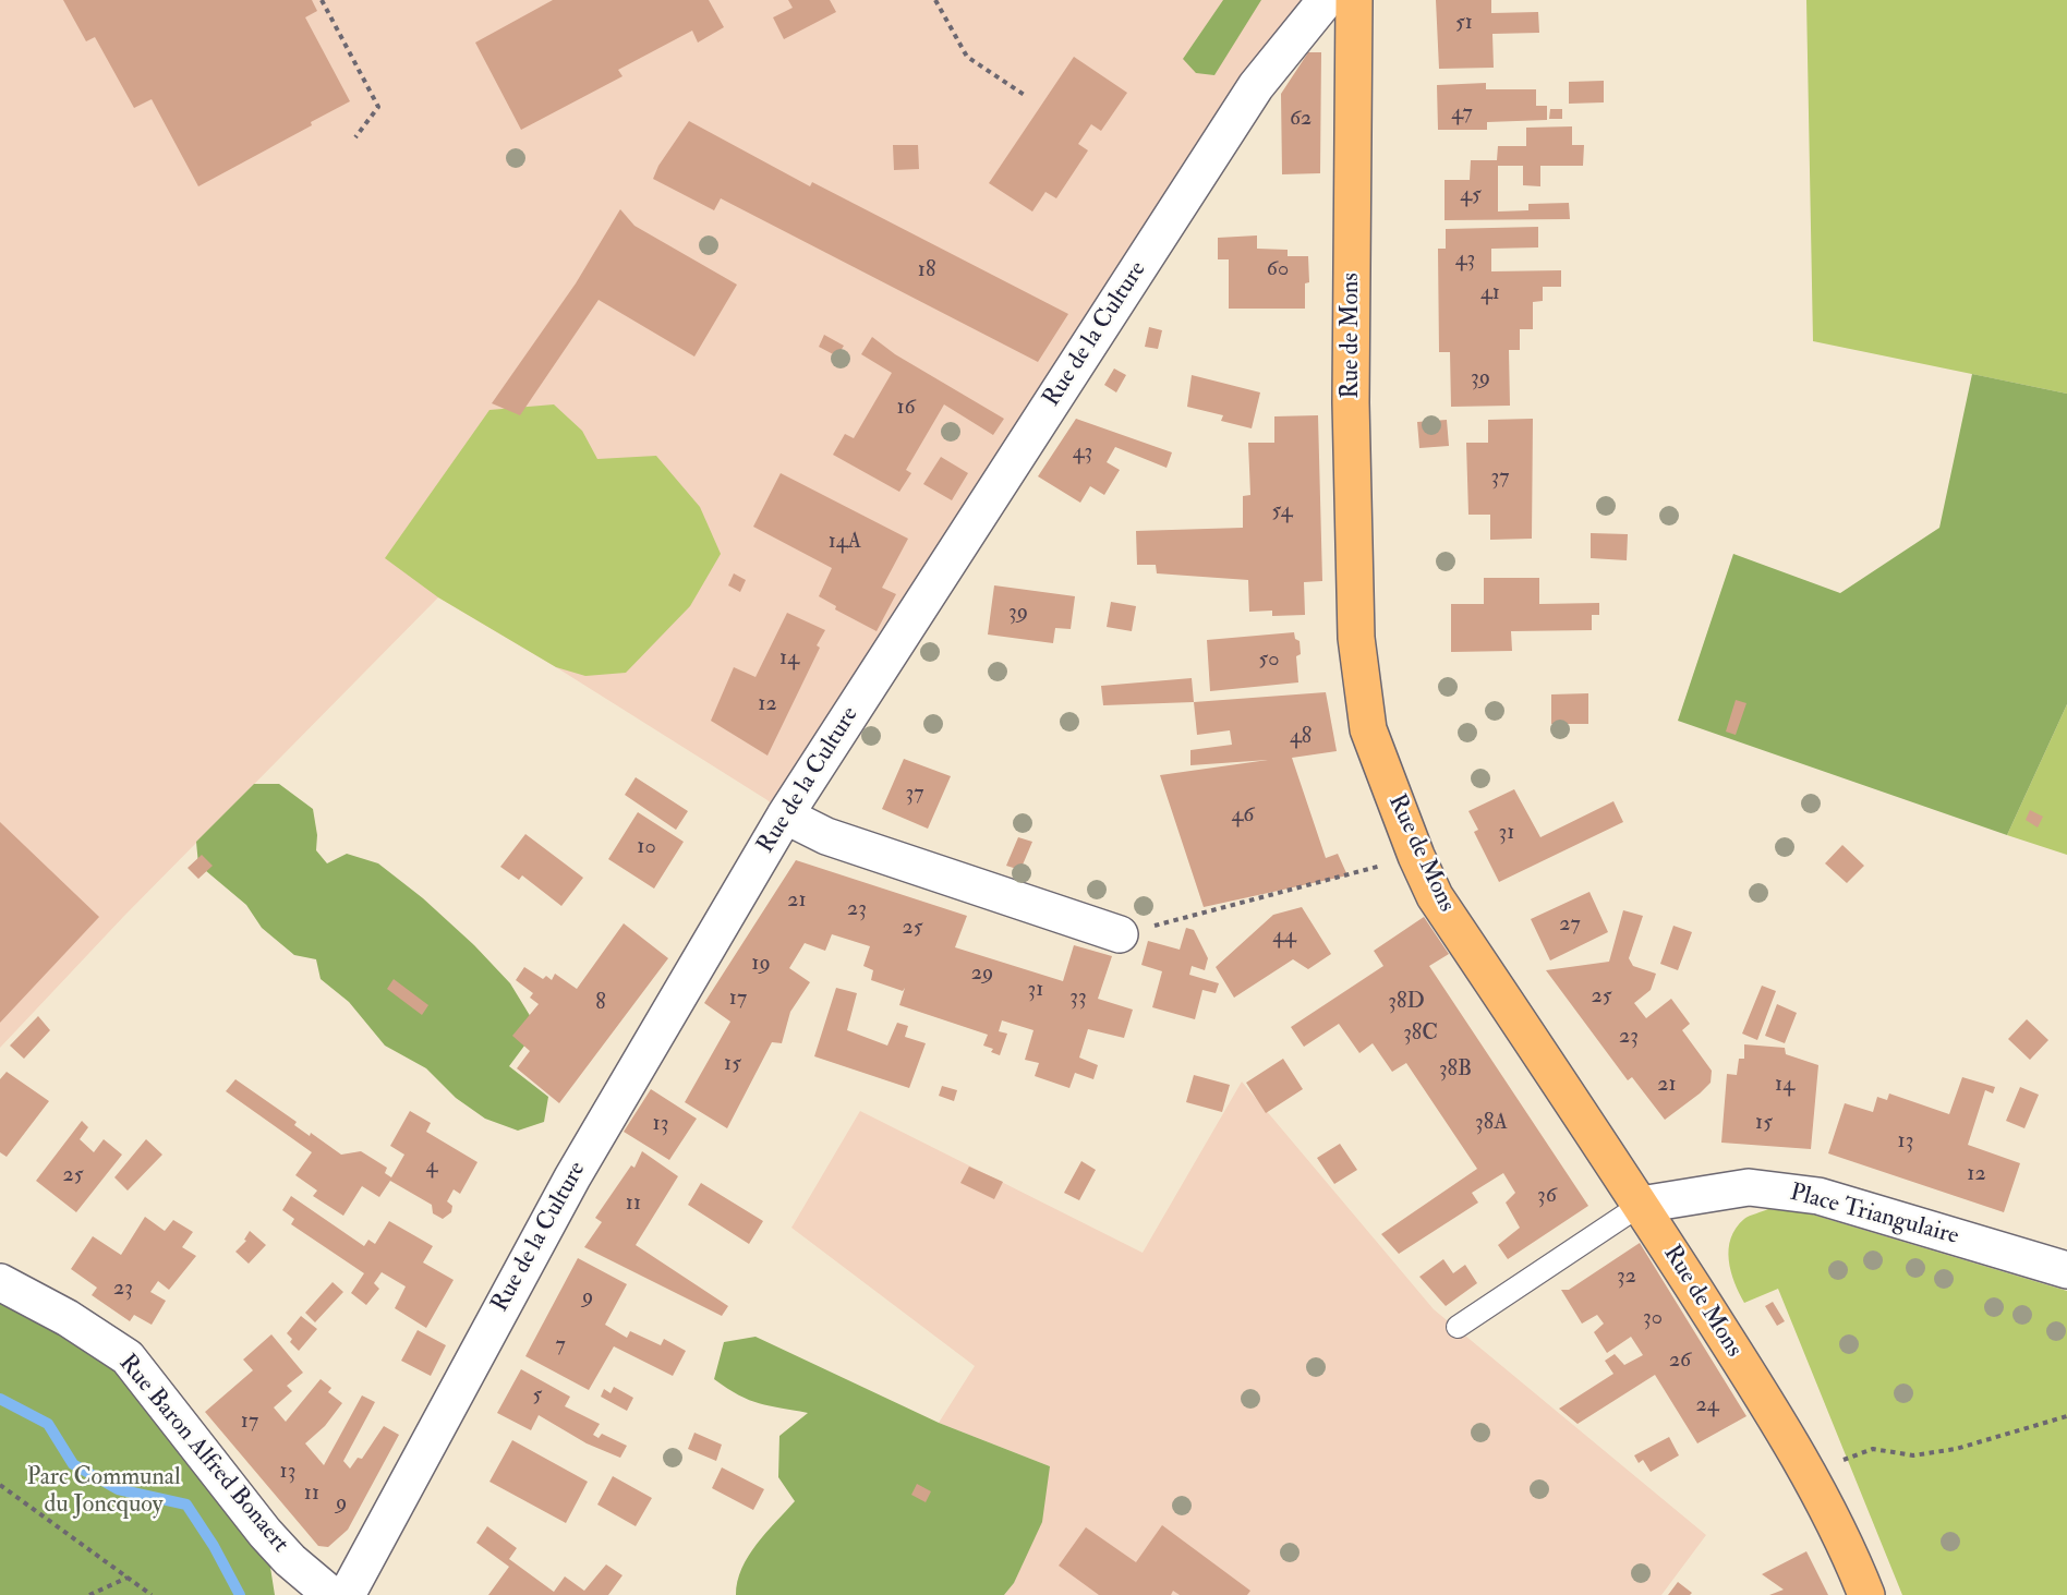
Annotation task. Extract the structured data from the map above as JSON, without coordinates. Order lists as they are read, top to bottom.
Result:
{
  "streets": {
    "main road": ["Rue de Mons"],
    "street": ["Rue de la Culture", "Place Triangulaire", "Rue Baron Alfred Bonaert"]
  },
  "crossings": [
    ["Rue de Mons", "Place Triangulaire"]
  ],
  "parks": ["Parc Communal du Joncquoy"],
  "house_numbers": [
    "51",
    "47",
    "62",
    "45",
    "43",
    "60",
    "18",
    "41",
    "39",
    "16",
    "43",
    "37",
    "54",
    "14A",
    "39",
    "14",
    "50",
    "12",
    "48",
    "37",
    "46",
    "31",
    "10",
    "21",
    "23",
    "27",
    "25",
    "44",
    "19",
    "29",
    "31",
    "25",
    "33",
    "17",
    "38D",
    "8",
    "38C",
    "23",
    "15",
    "38B",
    "21",
    "14",
    "38A",
    "15",
    "13",
    "13",
    "4",
    "12",
    "25",
    "36",
    "11",
    "32",
    "23",
    "9",
    "30",
    "7",
    "26",
    "5",
    "24",
    "17",
    "13",
    "11",
    "9"
  ]
}
